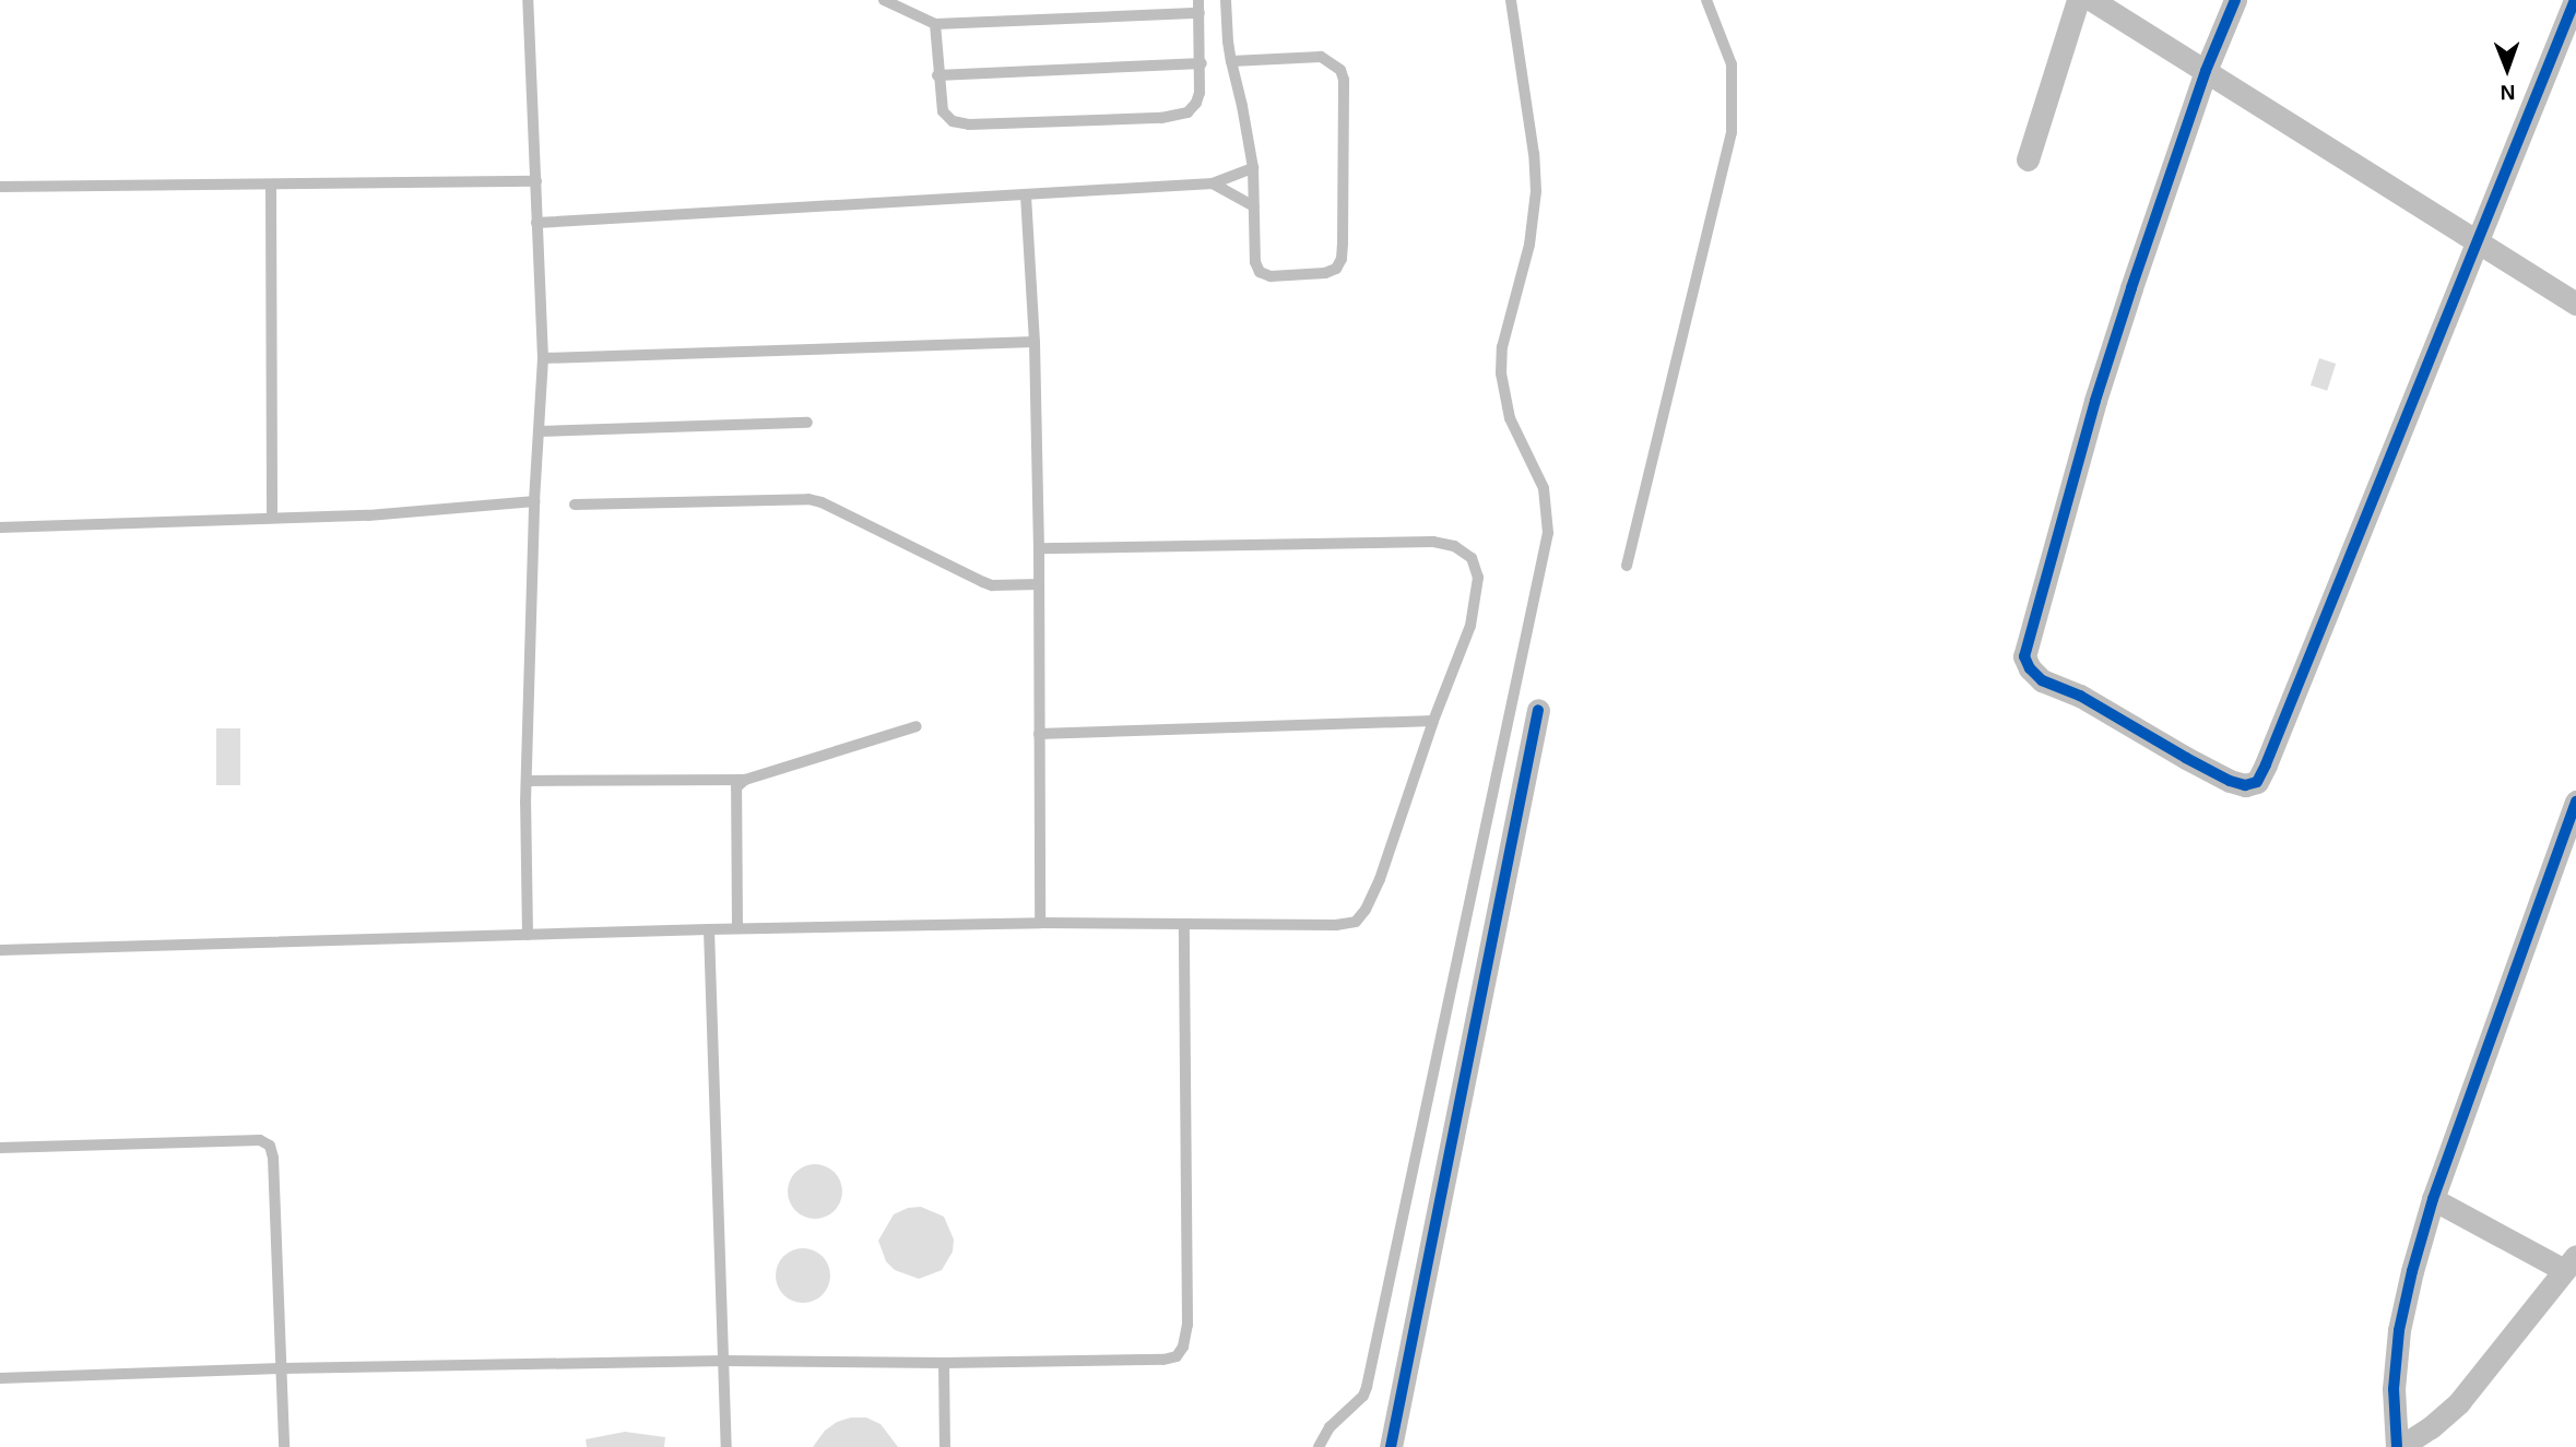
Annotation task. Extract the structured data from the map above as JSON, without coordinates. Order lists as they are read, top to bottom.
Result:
{
  "north": "bottom"
}
